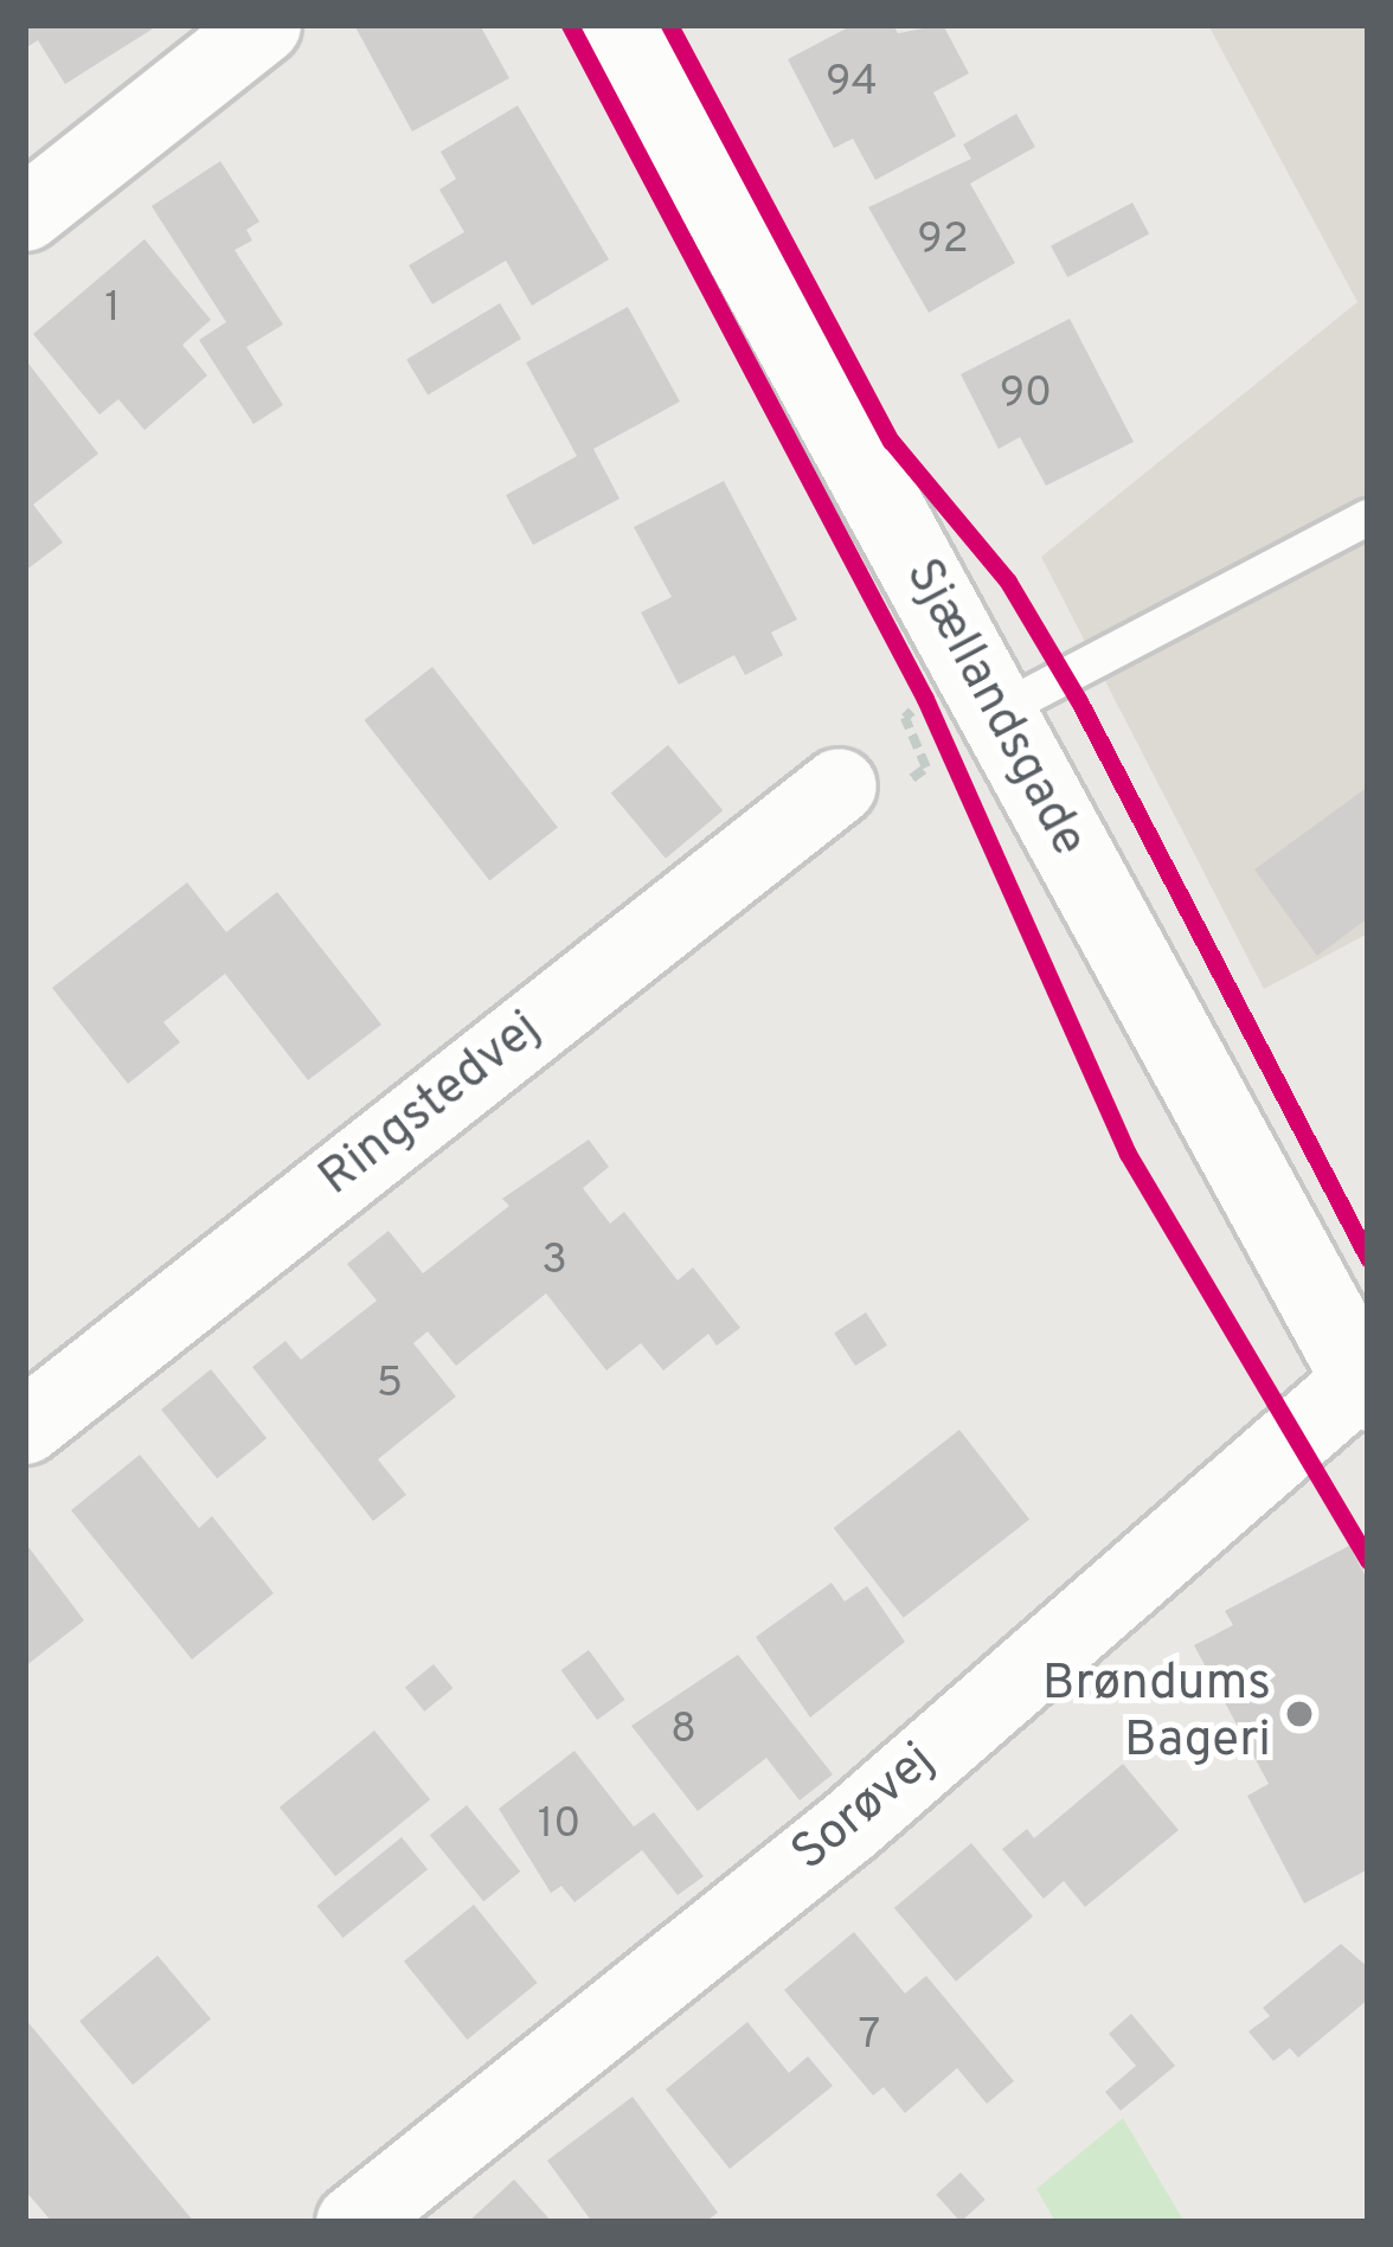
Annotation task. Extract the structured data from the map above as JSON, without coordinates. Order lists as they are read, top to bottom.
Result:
{
  "streets": {
    "street": ["Sjællandsgade", "Ringstedvej", "Sorøvej"]
  },
  "crossings": [
    ["Sjællandsgade", "Sorøvej"]
  ],
  "places": ["Brøndums Bageri"],
  "house_numbers": [
    "94",
    "92",
    "1",
    "90",
    "3",
    "5",
    "8",
    "10",
    "7"
  ]
}
